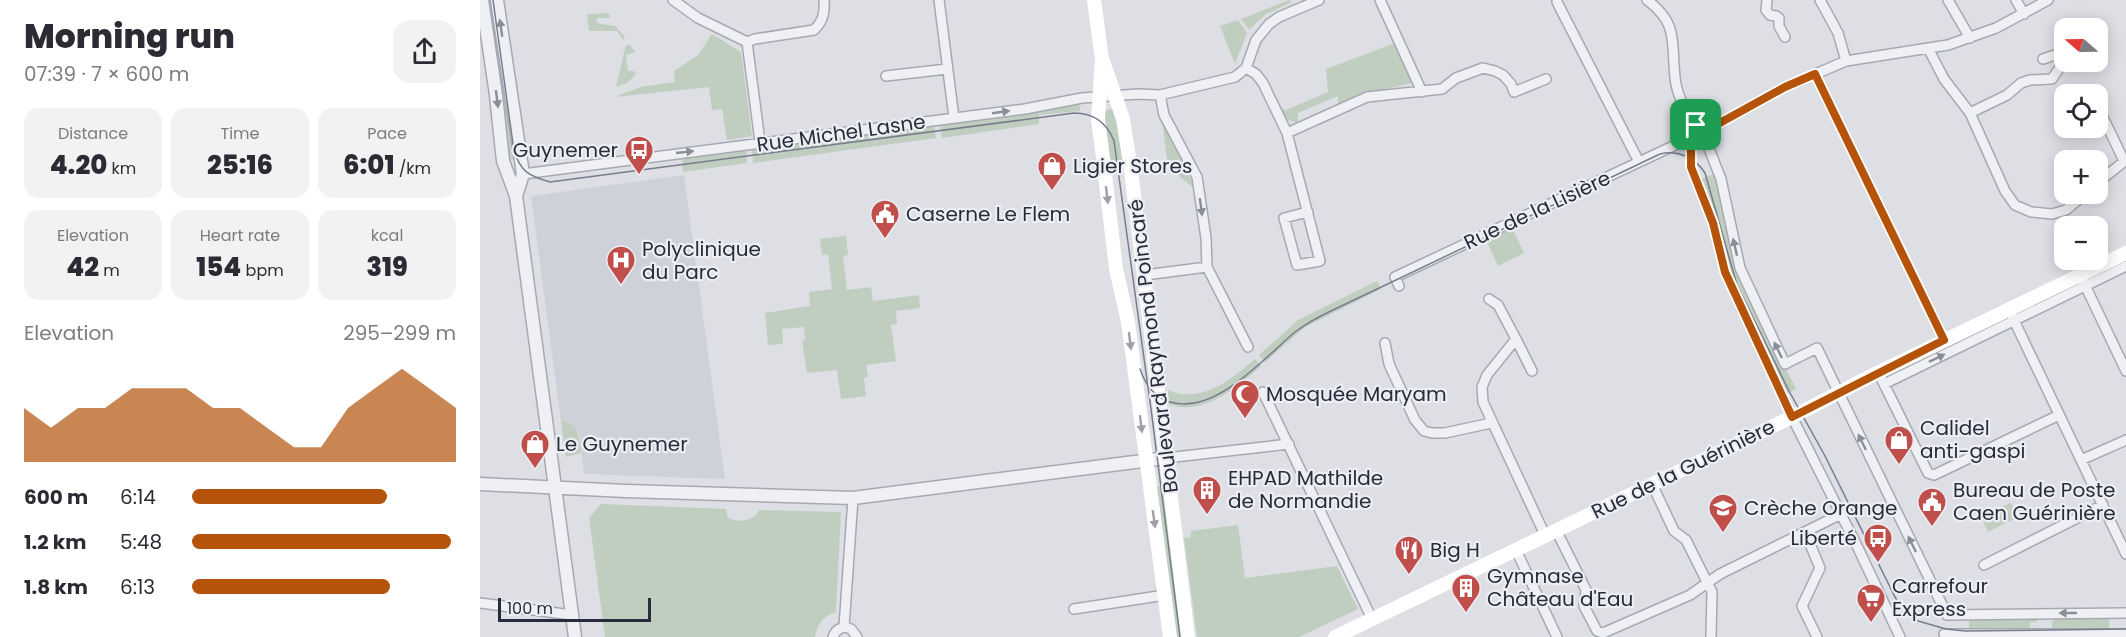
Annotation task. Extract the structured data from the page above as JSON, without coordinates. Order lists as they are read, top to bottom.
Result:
{
  "streets": {
    "main road": ["Boulevard Raymond Poincaré", "Rue de la Guérinière"],
    "street": ["Rue Michel Lasne", "Rue de la Lisière"]
  },
  "crossings": [
    ["Rue Michel Lasne", "Boulevard Raymond Poincaré"]
  ],
  "one_way": ["Rue Michel Lasne"],
  "places": {
    "bus stop": ["Guynemer", "Liberté"],
    "shop": ["Ligier Stores", "Calidel anti-gaspi", "Le Guynemer"],
    "public building": ["Caserne Le Flem", "Bureau de Poste Caen Guérinière"],
    "hospital": ["Polyclinique du Parc"],
    "mosque": ["Mosquée Maryam"],
    "building": ["EHPAD Mathilde de Normandie", "Gymnase Château d'Eau"],
    "school or university": ["Crèche Orange"],
    "restaurant": ["Big H"],
    "supermarket": ["Carrefour Express"]
  },
  "scale_bar": "100 m",
  "north": "left",
  "page": {
    "heading": ["Morning run", "07:39 · 7 × 600 m"],
    "map_buttons": ["+", "−"],
    "stats": [
      ["Distance", "4.20 km"],
      ["Time", "25:16"],
      ["Pace", "6:01 /km"],
      ["Elevation", "42 m"],
      ["Heart rate", "154 bpm"],
      ["kcal", "319"]
    ],
    "chart": ["Elevation", "295–299 m"],
    "list": [
      {
        "name": "600 m",
        "note": "6:14"
      },
      {
        "name": "1.2 km",
        "note": "5:48"
      },
      {
        "name": "1.8 km",
        "note": "6:13"
      }
    ],
    "scale": "100 m"
  }
}
